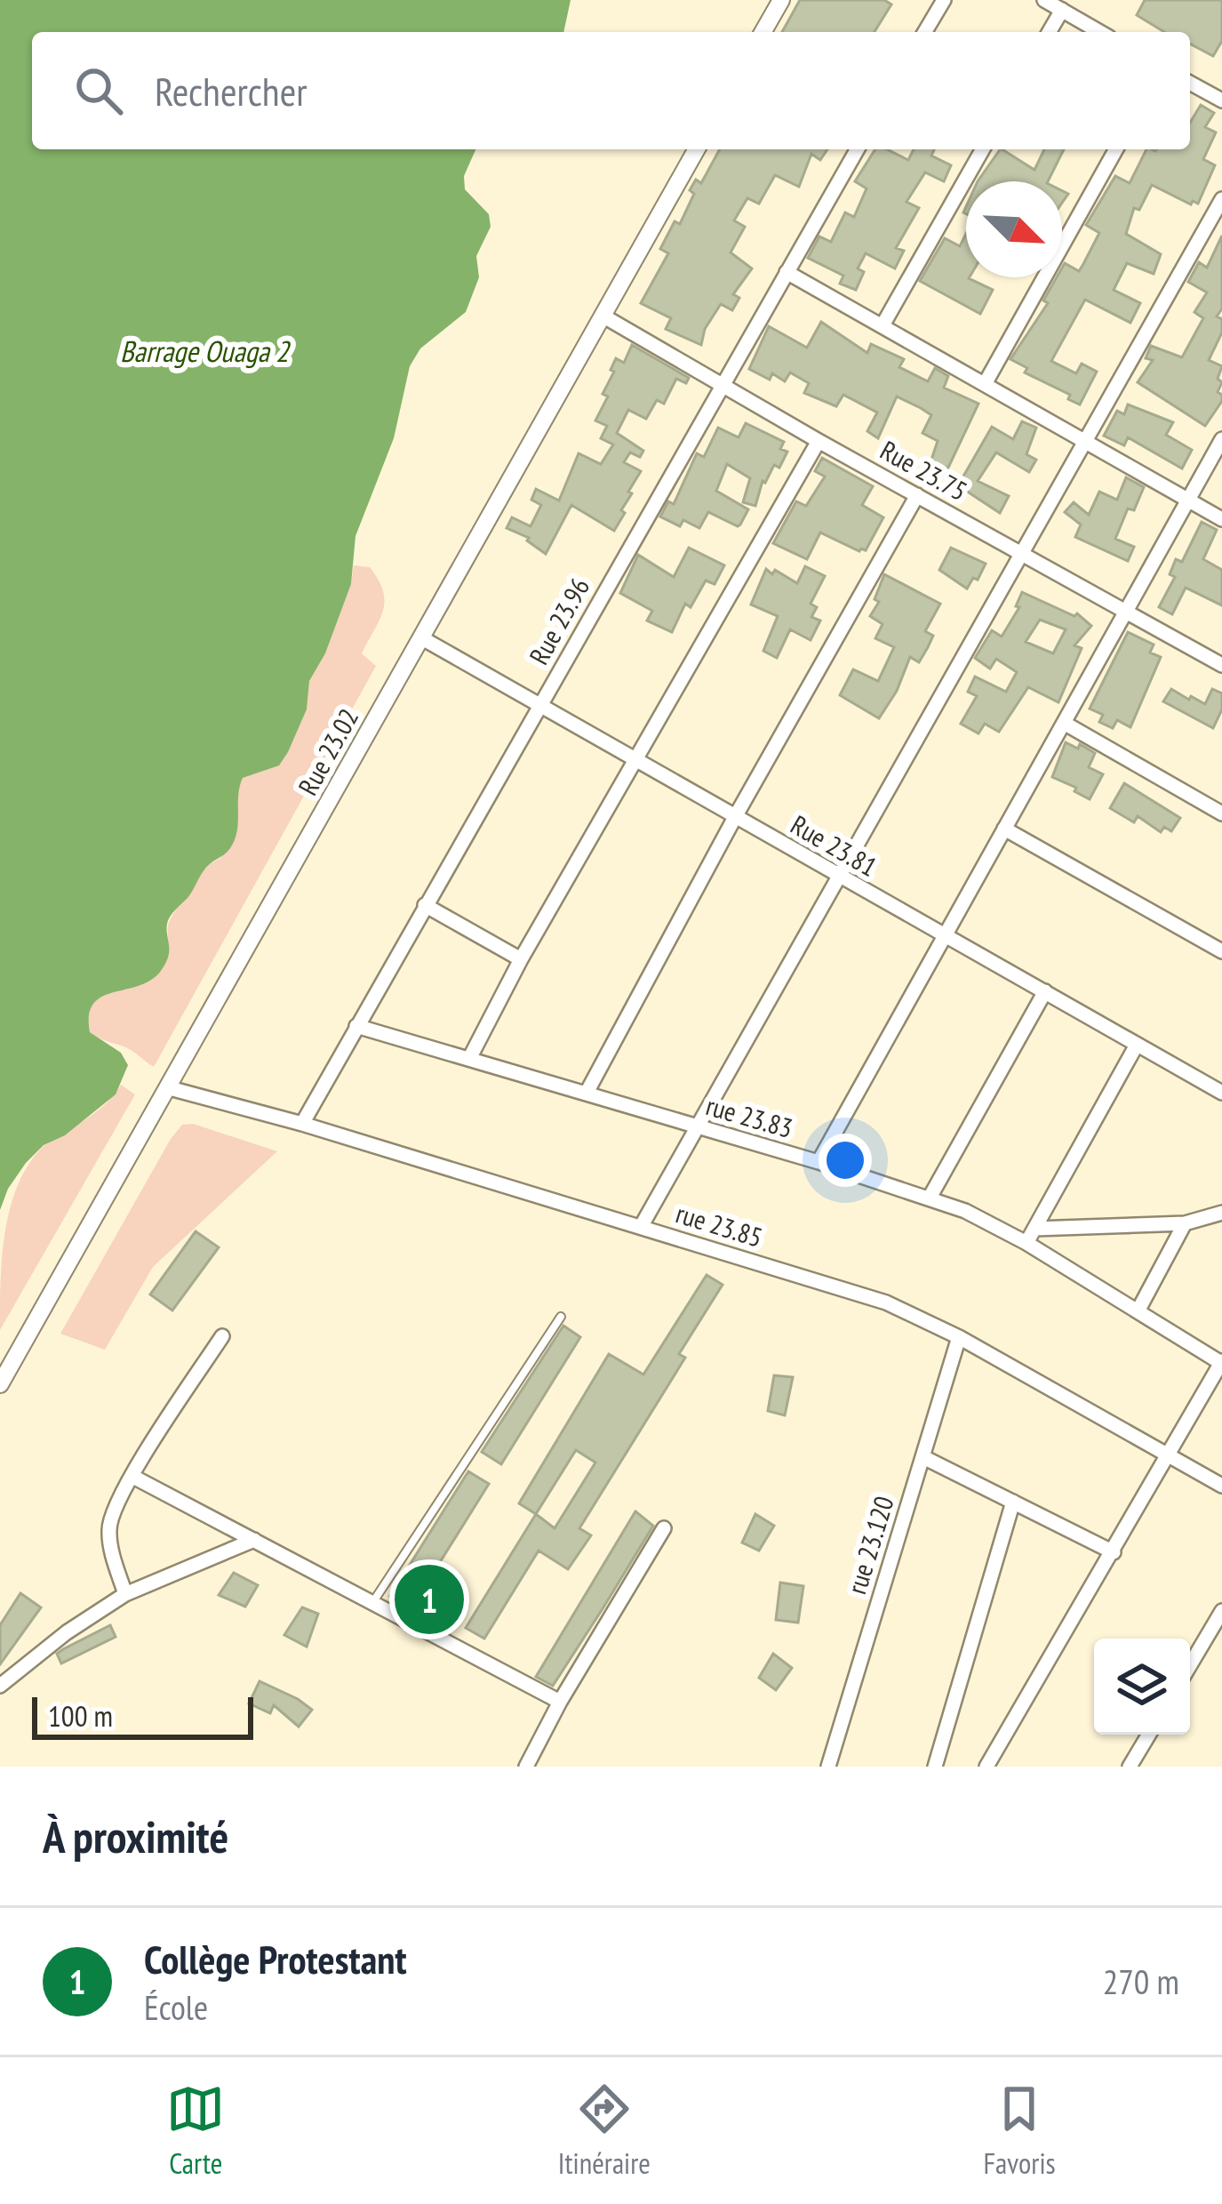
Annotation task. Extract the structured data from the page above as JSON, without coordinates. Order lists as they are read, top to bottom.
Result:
{
  "streets": {
    "street": [
      "Rue 23.75",
      "Rue 23.96",
      "Rue 23.02",
      "Rue 23.81",
      "rue 23.83",
      "rue 23.85",
      "rue 23.120"
    ]
  },
  "crossings": [
    ["Rue 23.75", "Rue 23.96"],
    ["Rue 23.75", "Rue 23.02"],
    ["Rue 23.96", "Rue 23.81"],
    ["Rue 23.96", "rue 23.83"],
    ["Rue 23.96", "rue 23.85"],
    ["Rue 23.02", "Rue 23.81"],
    ["Rue 23.02", "rue 23.85"],
    ["rue 23.85", "rue 23.120"]
  ],
  "water": ["Barrage Ouaga 2"],
  "scale_bar": "100 m",
  "north": "bottom right",
  "page": {
    "search": "Rechercher",
    "pins": "1",
    "scale": "100 m",
    "heading": "À proximité",
    "list": [
      {
        "mark": "1",
        "name": "Collège Protestant",
        "note": "École",
        "value": "270 m"
      }
    ],
    "nav": ["Carte", "Itinéraire", "Favoris"]
  }
}
